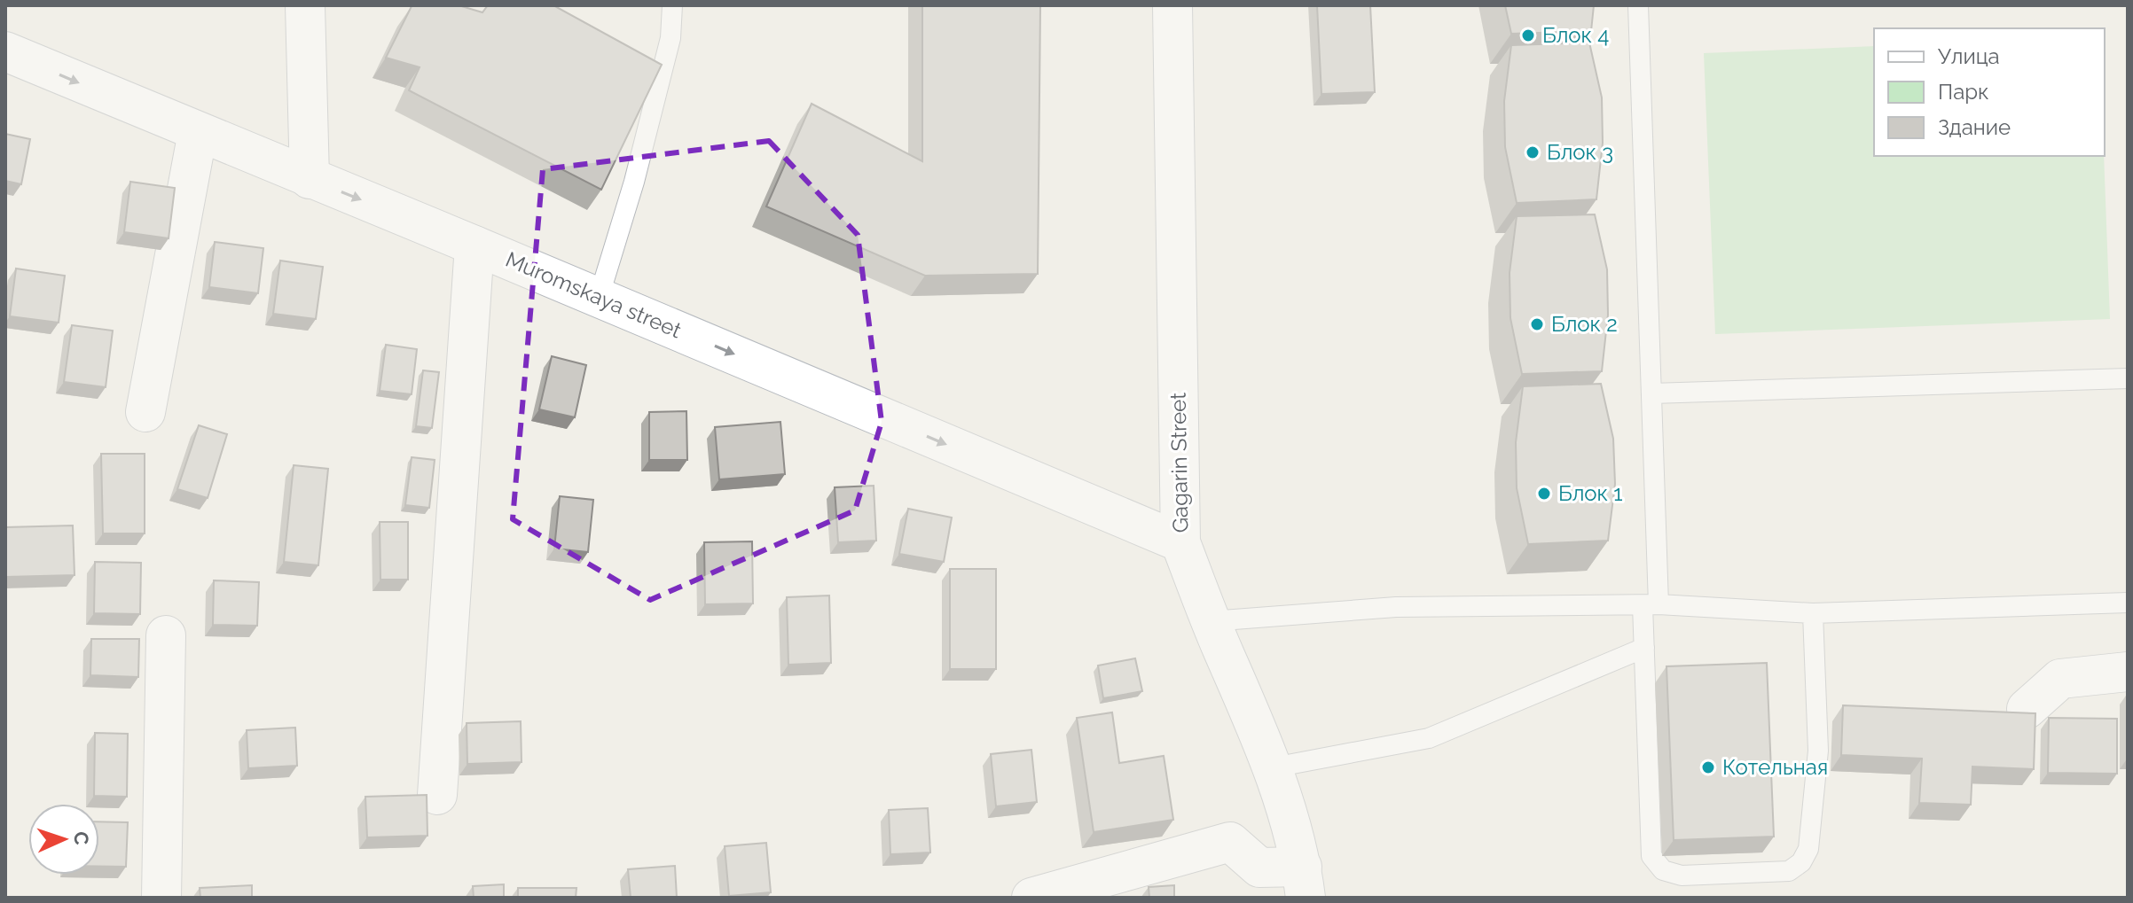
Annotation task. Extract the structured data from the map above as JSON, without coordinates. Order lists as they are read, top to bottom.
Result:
{
  "streets": {
    "main road": ["Muromskaya street", "Gagarin Street"]
  },
  "crossings": [
    ["Muromskaya street", "Gagarin Street"]
  ],
  "one_way": ["Muromskaya street"],
  "places": [
    "Блок 4",
    "Блок 3",
    "Блок 2",
    "Блок 1",
    "Котельная"
  ],
  "legend": ["Улица", "Парк", "Здание"],
  "north": "right"
}
